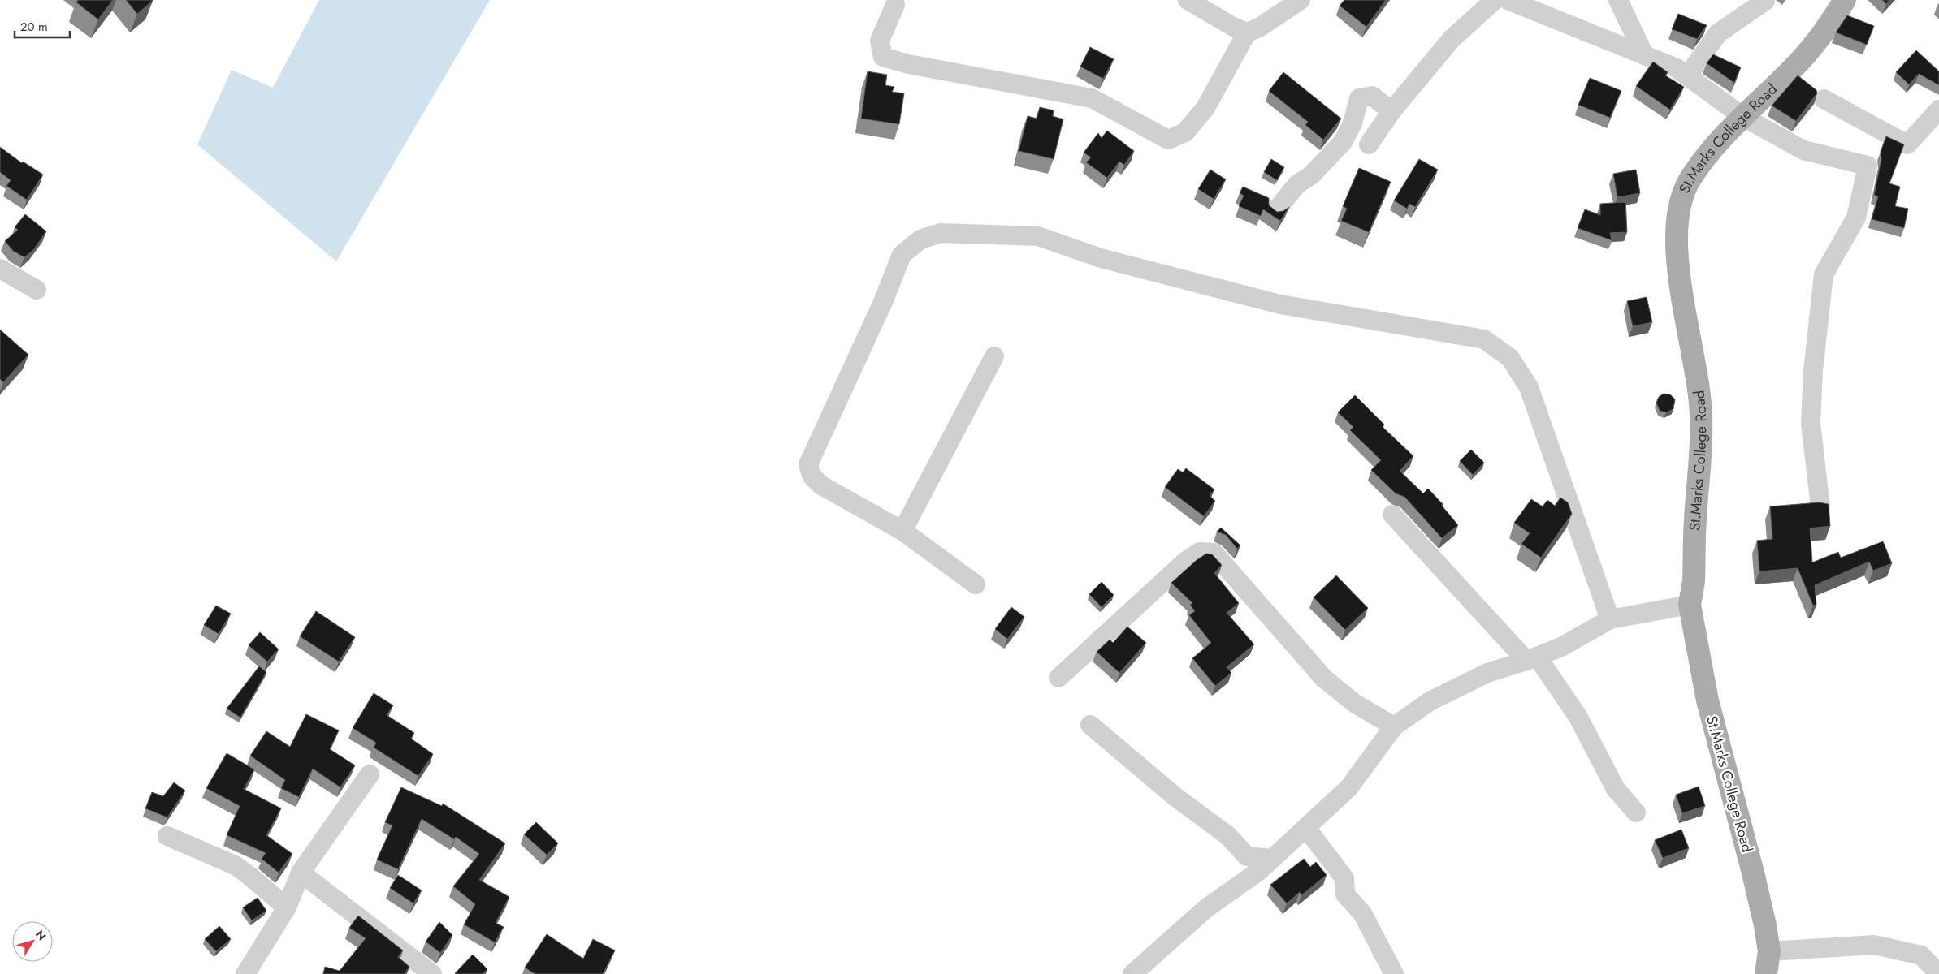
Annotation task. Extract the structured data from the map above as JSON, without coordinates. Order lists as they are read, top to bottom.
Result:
{
  "streets": {
    "main road": ["St.Marks College Road"]
  },
  "scale_bar": "20 m",
  "north": "top right"
}
